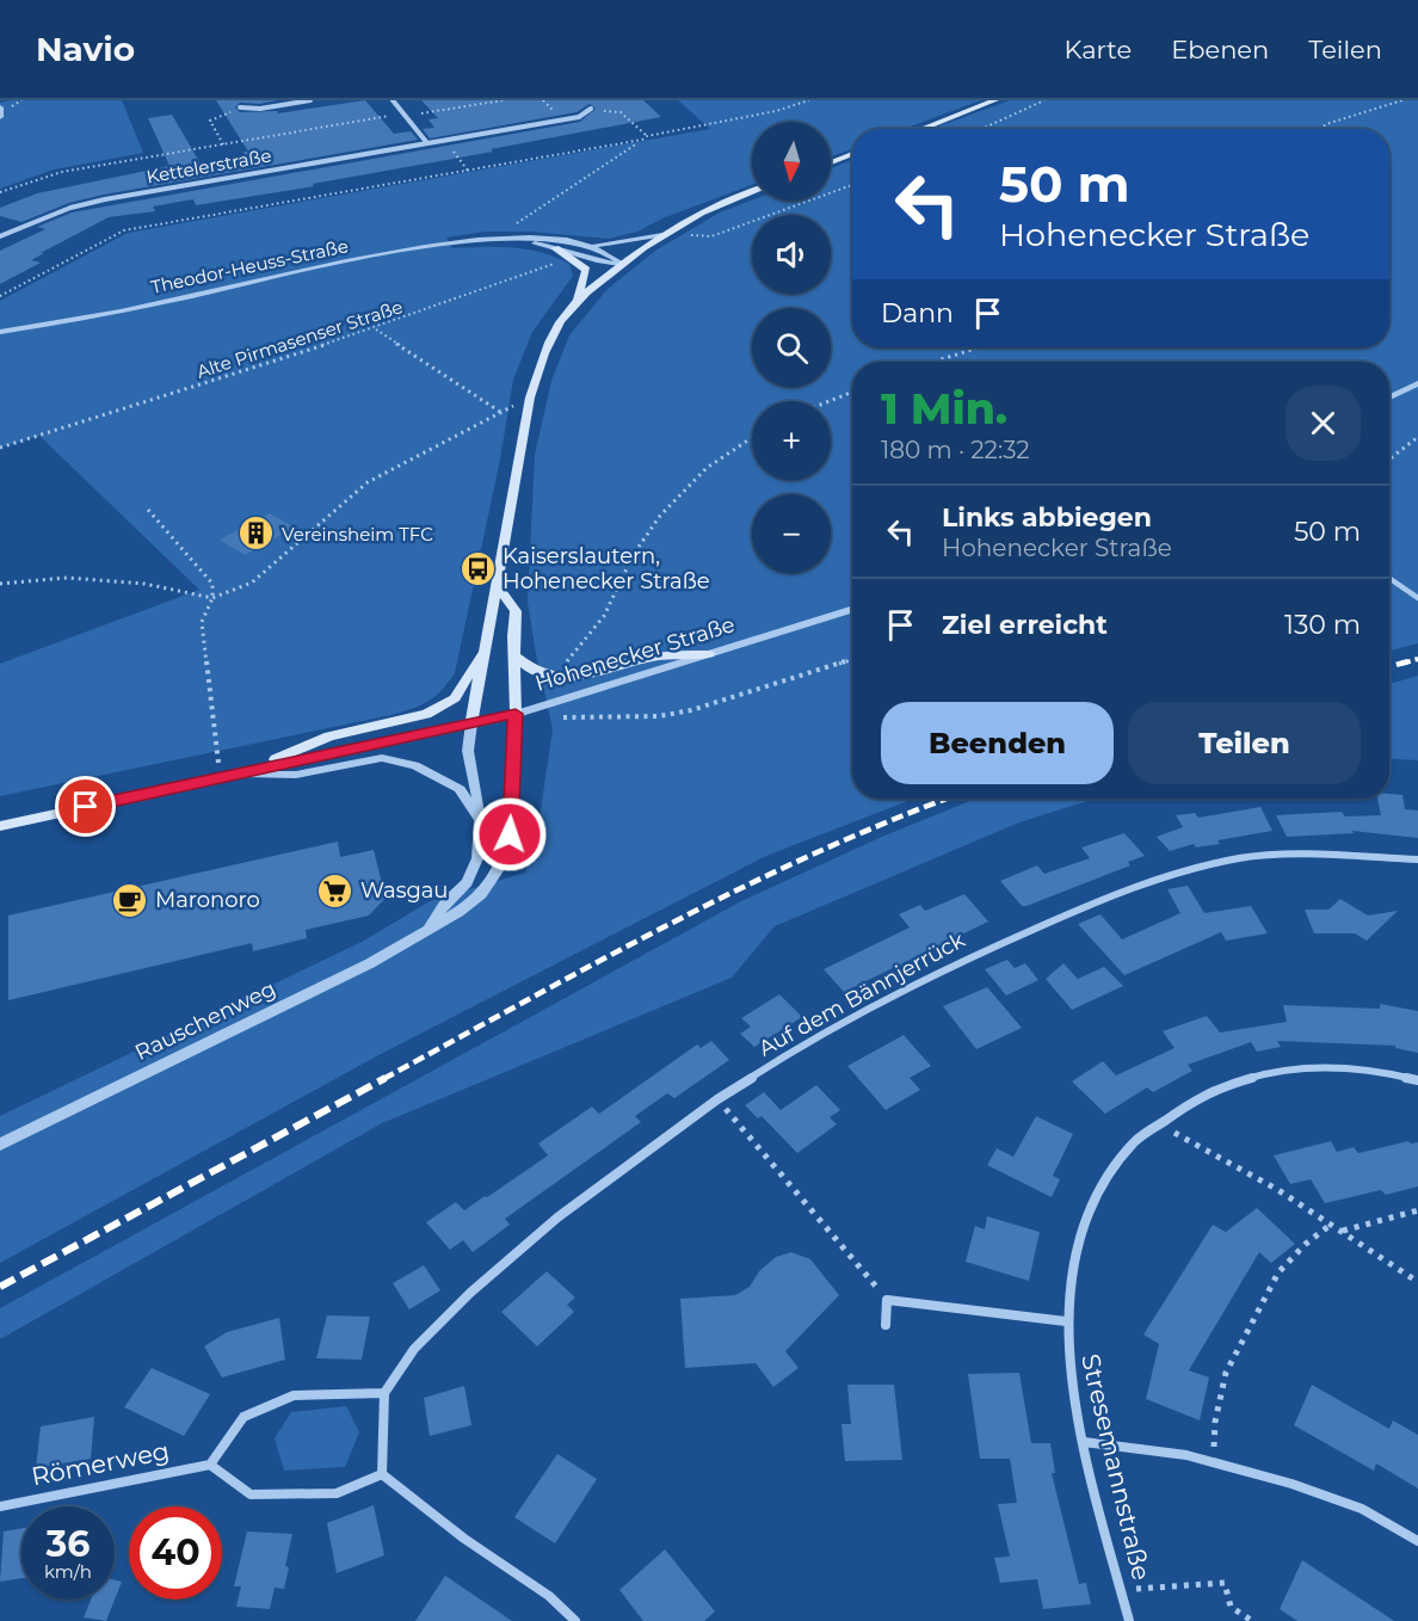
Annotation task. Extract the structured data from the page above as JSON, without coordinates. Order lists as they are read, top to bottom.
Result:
{
  "streets": {
    "main road": ["Hohenecker Straße"],
    "street": [
      "Kettelerstraße",
      "Theodor-Heuss-Straße",
      "Auf dem Bännjerrück",
      "Rauschenweg",
      "Römerweg",
      "Stresemannstraße"
    ],
    "path": ["Alte Pirmasenser Straße"]
  },
  "crossings": [
    ["Hohenecker Straße", "Rauschenweg"]
  ],
  "places": {
    "building": ["Vereinsheim TFC"],
    "bus stop": ["Kaiserslautern, Hohenecker Straße"],
    "supermarket": ["Wasgau"],
    "cafe": ["Maronoro"]
  },
  "north": "bottom",
  "page": {
    "header": "Navio",
    "nav": ["Karte", "Ebenen", "Teilen"],
    "map_buttons": ["+", "−"],
    "turn": ["50 m", "Hohenecker Straße"],
    "then": "Dann",
    "heading": ["1 Min.", "180 m · 22:32"],
    "list": [
      {
        "name": "Links abbiegen",
        "note": "Hohenecker Straße",
        "value": "50 m"
      },
      {
        "name": "Ziel erreicht",
        "value": "130 m"
      }
    ],
    "buttons": ["Beenden", "Teilen"],
    "speed": "36 km/h",
    "limit": "40"
  }
}
